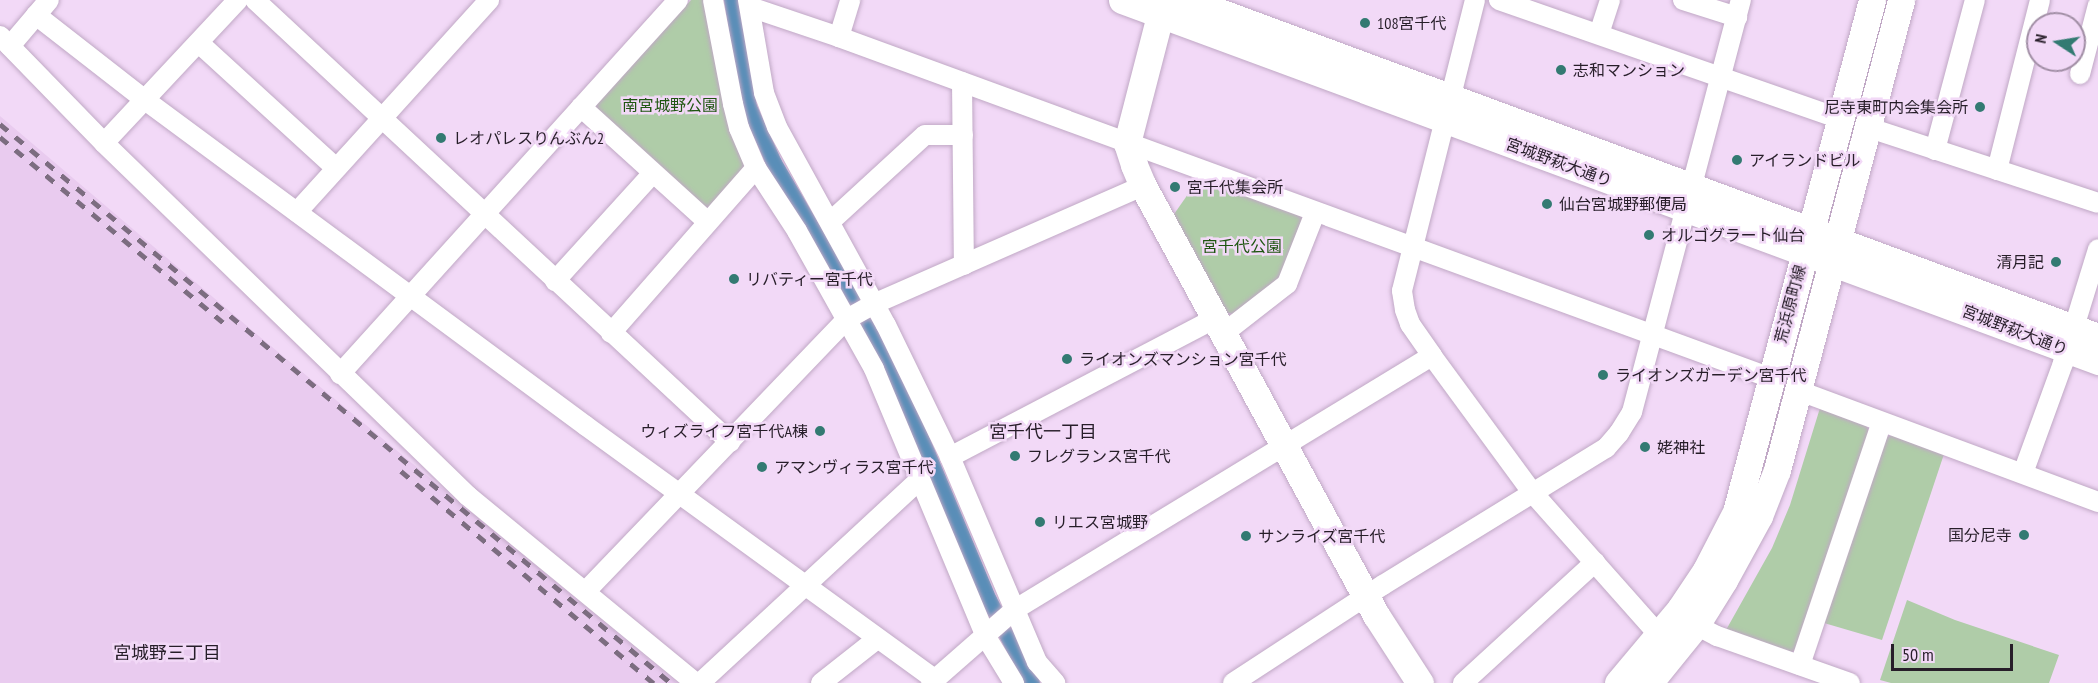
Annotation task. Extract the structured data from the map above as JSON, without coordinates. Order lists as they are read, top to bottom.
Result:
{
  "streets": {
    "street": ["宮城野萩大通り", "荒浜原町線"]
  },
  "crossings": [
    ["宮城野萩大通り", "荒浜原町線"]
  ],
  "districts": ["宮千代一丁目", "宮城野三丁目"],
  "parks": ["南宮城野公園", "宮千代公園"],
  "places": [
    "108宮千代",
    "志和マンション",
    "尼寺東町内会集会所",
    "レオパレスりんぶん2",
    "アイランドビル",
    "宮千代集会所",
    "仙台宮城野郵便局",
    "オルゴグラート仙台",
    "清月記",
    "リバティー宮千代",
    "ライオンズマンション宮千代",
    "ライオンズガーデン宮千代",
    "ウィズライフ宮千代A棟",
    "姥神社",
    "フレグランス宮千代",
    "アマンヴィラス宮千代",
    "リエス宮城野",
    "国分尼寺",
    "サンライズ宮千代"
  ],
  "scale_bar": "50 m",
  "north": "left"
}
